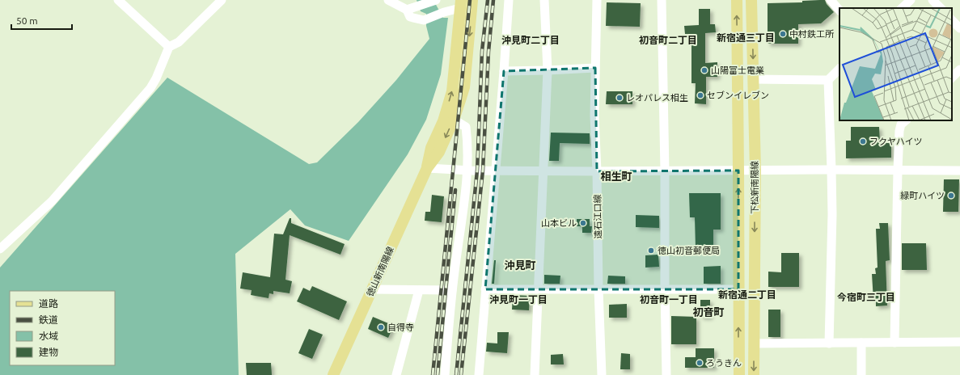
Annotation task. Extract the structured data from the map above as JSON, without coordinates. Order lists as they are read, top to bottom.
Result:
{
  "streets": {
    "main road": ["下松新南陽線", "徳山新南陽線"],
    "street": ["遠石江口線"]
  },
  "districts": [
    "新宿通三丁目",
    "沖見町二丁目",
    "初音町二丁目",
    "相生町",
    "沖見町",
    "新宿通二丁目",
    "今宿町三丁目",
    "沖見町一丁目",
    "初音町一丁目",
    "初音町"
  ],
  "places": [
    "中村鉄工所",
    "山陽富士電業",
    "セブンイレブン",
    "レオパレス相生",
    "フクヤハイツ",
    "緑町ハイツ",
    "山本ビル",
    "徳山初音郵便局",
    "自得寺",
    "ろうきん"
  ],
  "legend": [
    "道路",
    "鉄道",
    "水域",
    "建物"
  ],
  "scale_bar": "50 m"
}
